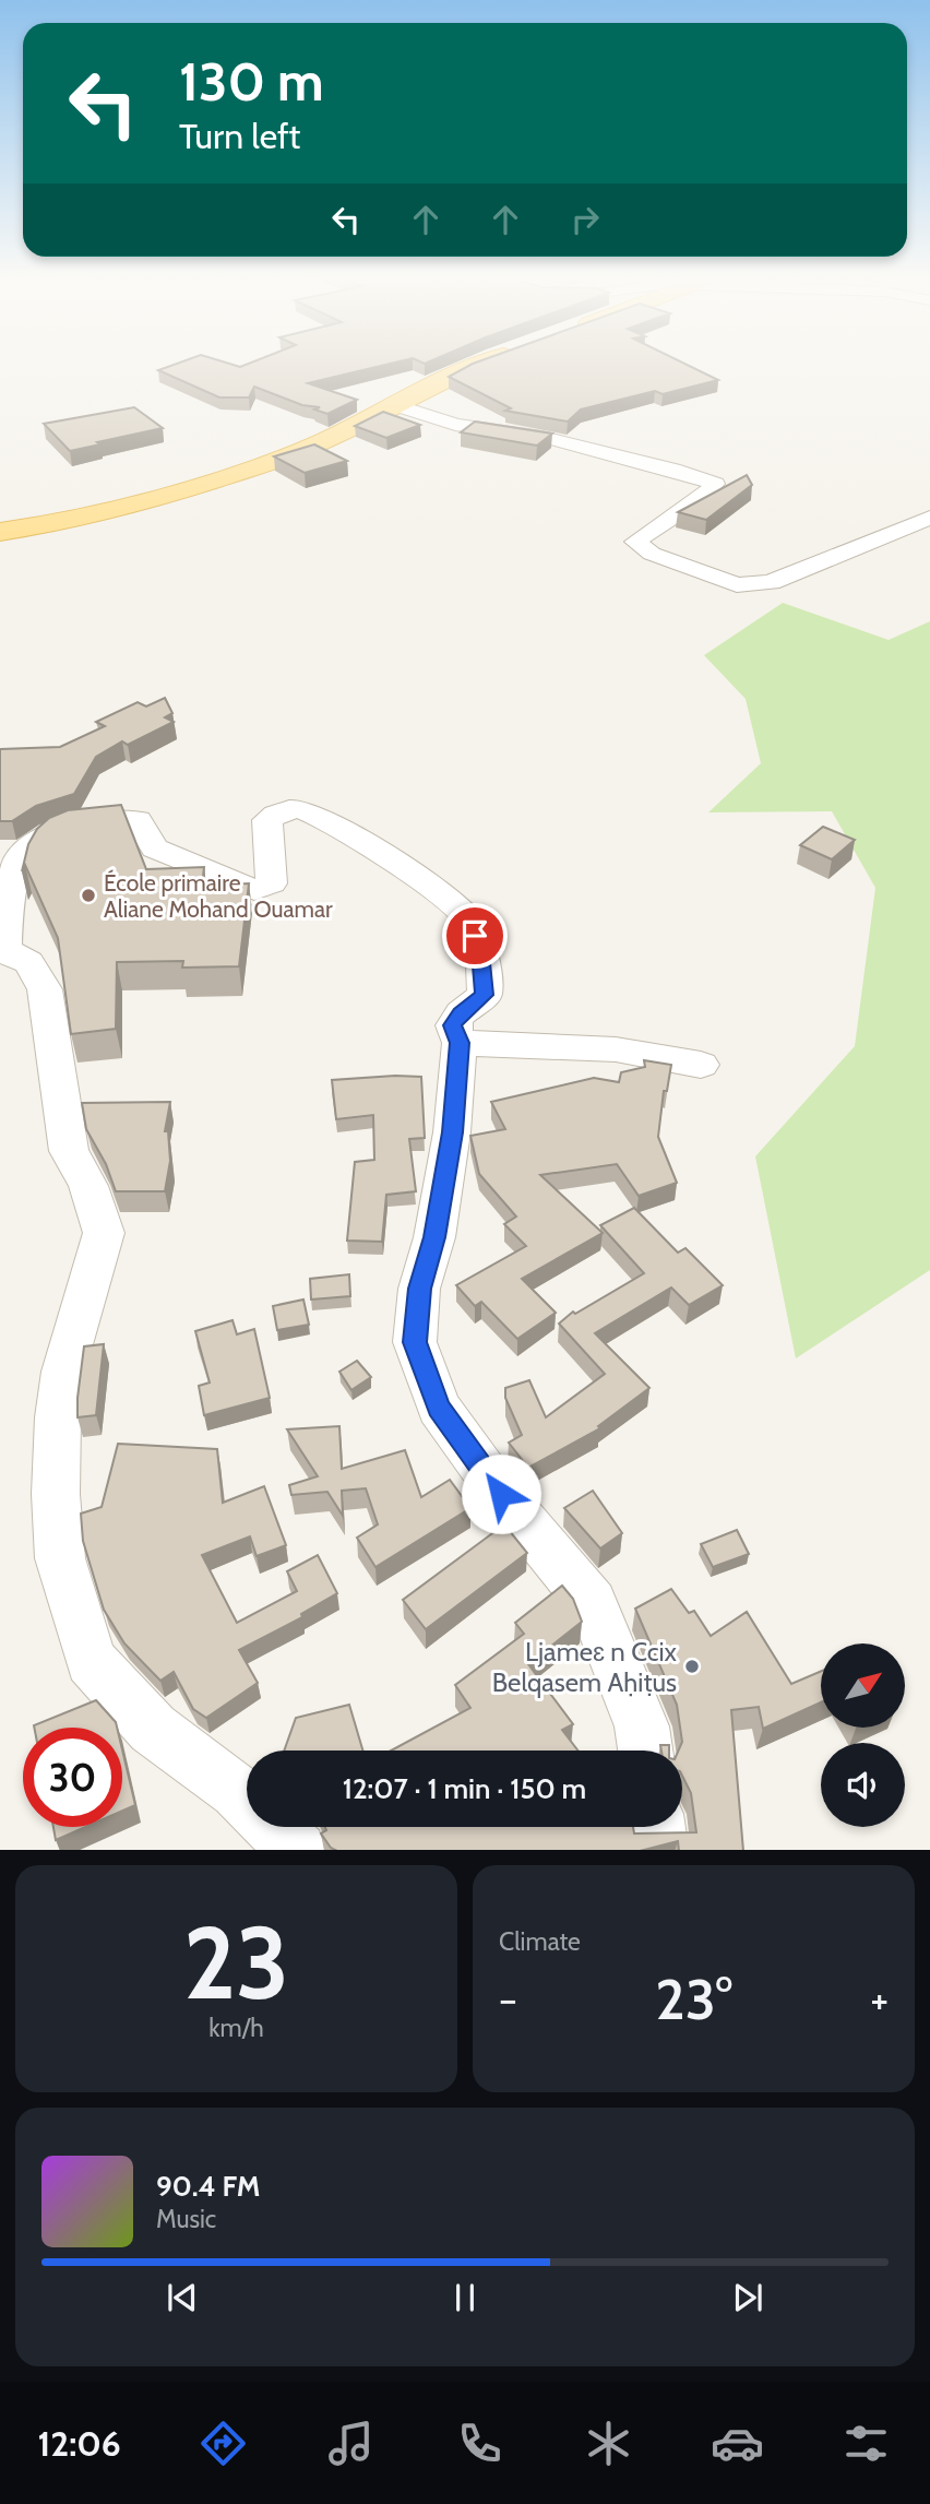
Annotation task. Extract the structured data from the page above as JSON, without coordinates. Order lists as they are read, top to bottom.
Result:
{
  "places": ["École primaire Aliane Mohand Ouamar", "Ljameɛ n Ccix Belqasem Aḥiṭus"],
  "north": "top right",
  "page": {
    "turn": ["130 m", "Turn left"],
    "limit": "30",
    "trip": "12:07 · 1 min · 150 m",
    "tile": [
      ["23", "km/h"],
      "Climate"
    ],
    "heat": ["−", "23°", "+"],
    "song": ["90.4 FM", "Music"],
    "tabs": "12:06"
  }
}
